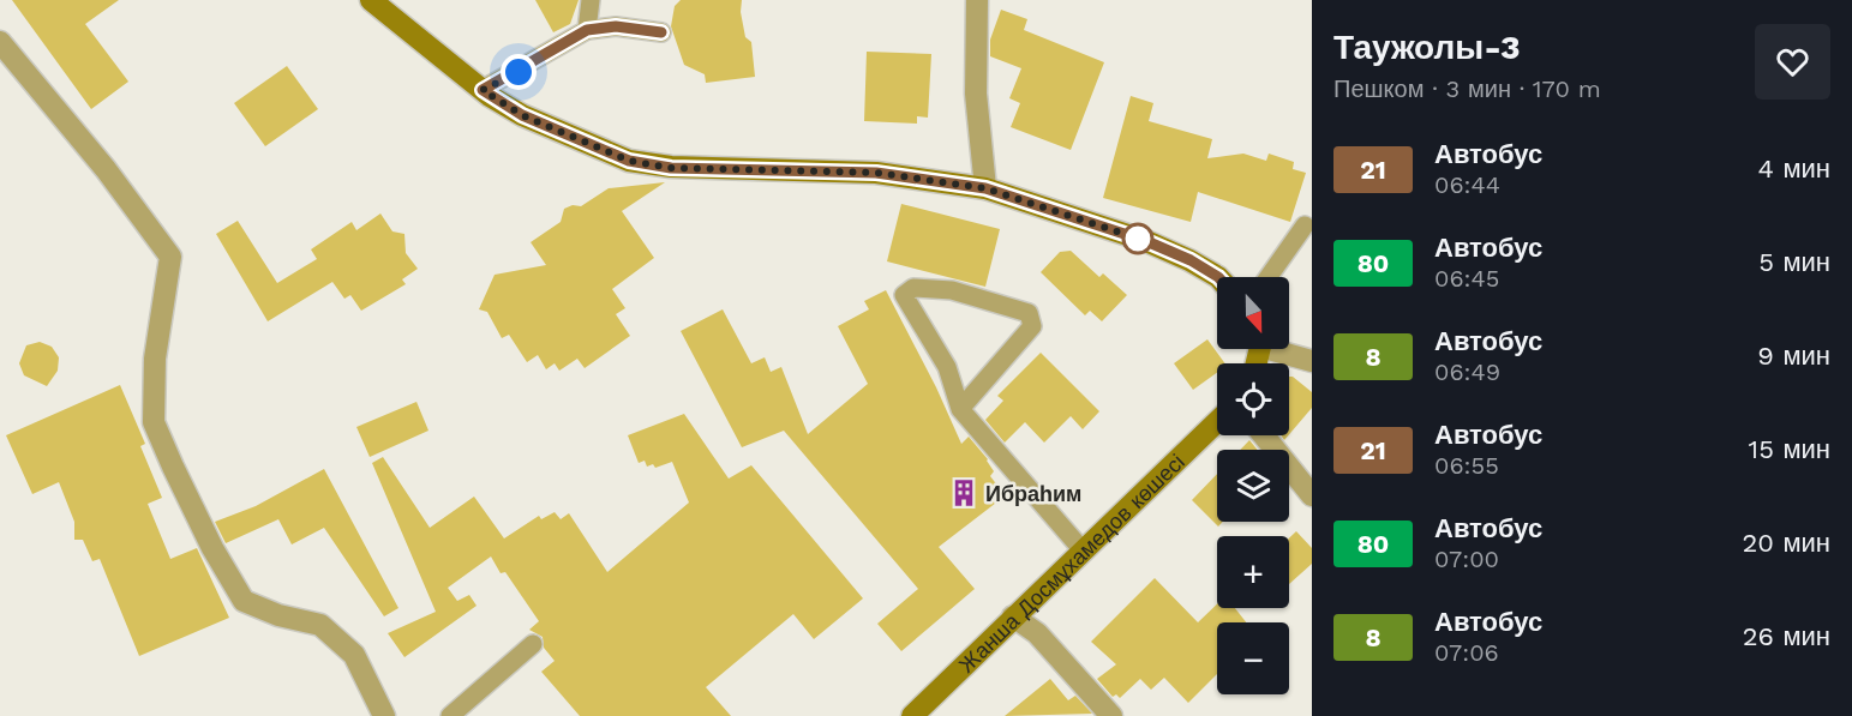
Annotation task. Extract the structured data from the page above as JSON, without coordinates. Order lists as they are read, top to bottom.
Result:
{
  "streets": {
    "street": ["Жанша Досмұхамедов көшесі"]
  },
  "places": {
    "building": ["Ибраһим"]
  },
  "lines": ["bus line 21"],
  "north": "bottom",
  "page": {
    "heading": ["Таужолы-3", "Пешком · 3 мин · 170 m"],
    "list": [
      {
        "mark": "21",
        "name": "Автобус",
        "note": "06:44",
        "value": "4 мин"
      },
      {
        "mark": "80",
        "name": "Автобус",
        "note": "06:45",
        "value": "5 мин"
      },
      {
        "mark": "8",
        "name": "Автобус",
        "note": "06:49",
        "value": "9 мин"
      },
      {
        "mark": "21",
        "name": "Автобус",
        "note": "06:55",
        "value": "15 мин"
      },
      {
        "mark": "80",
        "name": "Автобус",
        "note": "07:00",
        "value": "20 мин"
      },
      {
        "mark": "8",
        "name": "Автобус",
        "note": "07:06",
        "value": "26 мин"
      }
    ],
    "map_buttons": ["+", "−"]
  }
}
